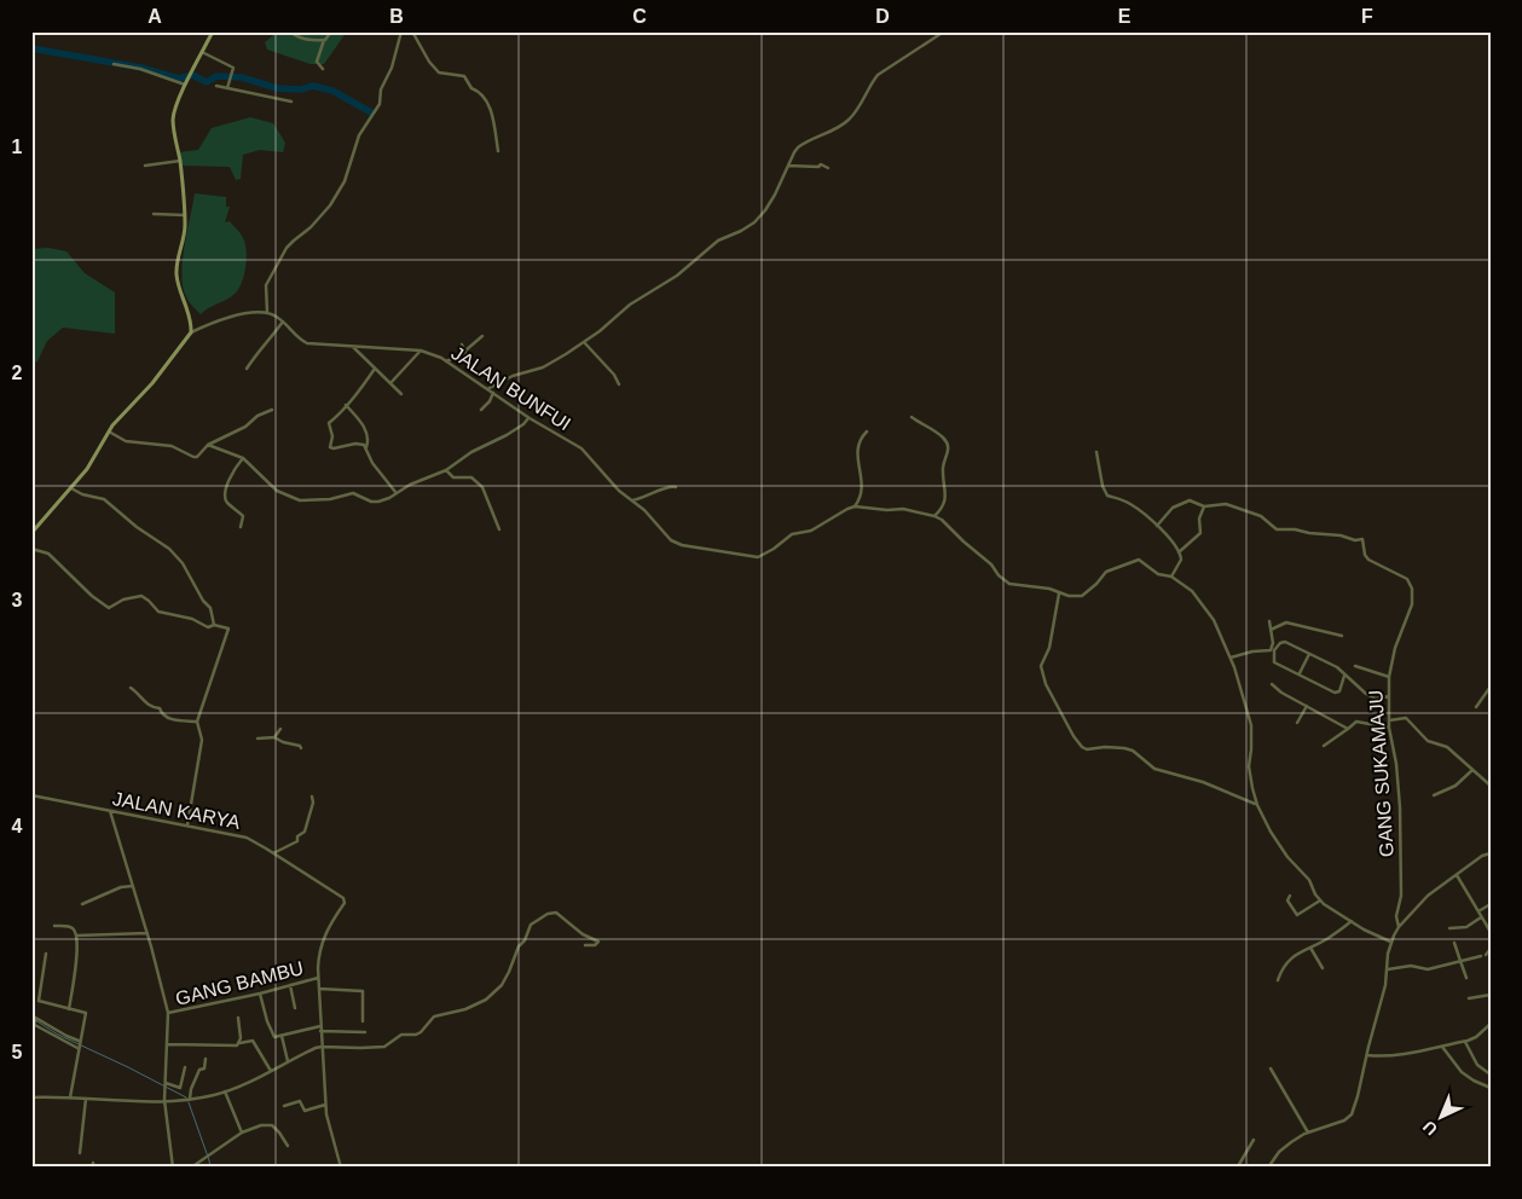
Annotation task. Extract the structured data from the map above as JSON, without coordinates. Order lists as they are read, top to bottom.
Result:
{
  "streets": {
    "street": [
      "JALAN BUNFUI",
      "GANG SUKAMAJU",
      "JALAN KARYA",
      "GANG BAMBU"
    ]
  },
  "crossings": [
    ["JALAN KARYA", "GANG BAMBU"]
  ],
  "north": "bottom left",
  "grid": {
    "columns": [
      "A",
      "B",
      "C",
      "D",
      "E",
      "F"
    ],
    "rows": [
      "1",
      "2",
      "3",
      "4",
      "5"
    ]
  }
}
